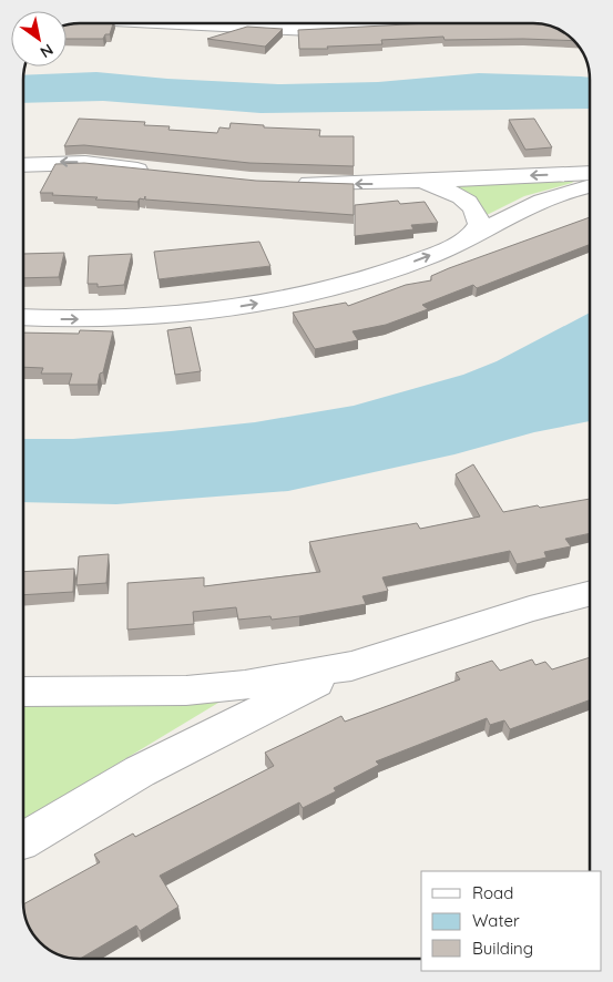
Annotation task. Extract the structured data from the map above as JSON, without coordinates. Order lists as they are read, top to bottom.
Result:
{
  "legend": ["Road", "Water", "Building"],
  "north": "bottom right"
}
